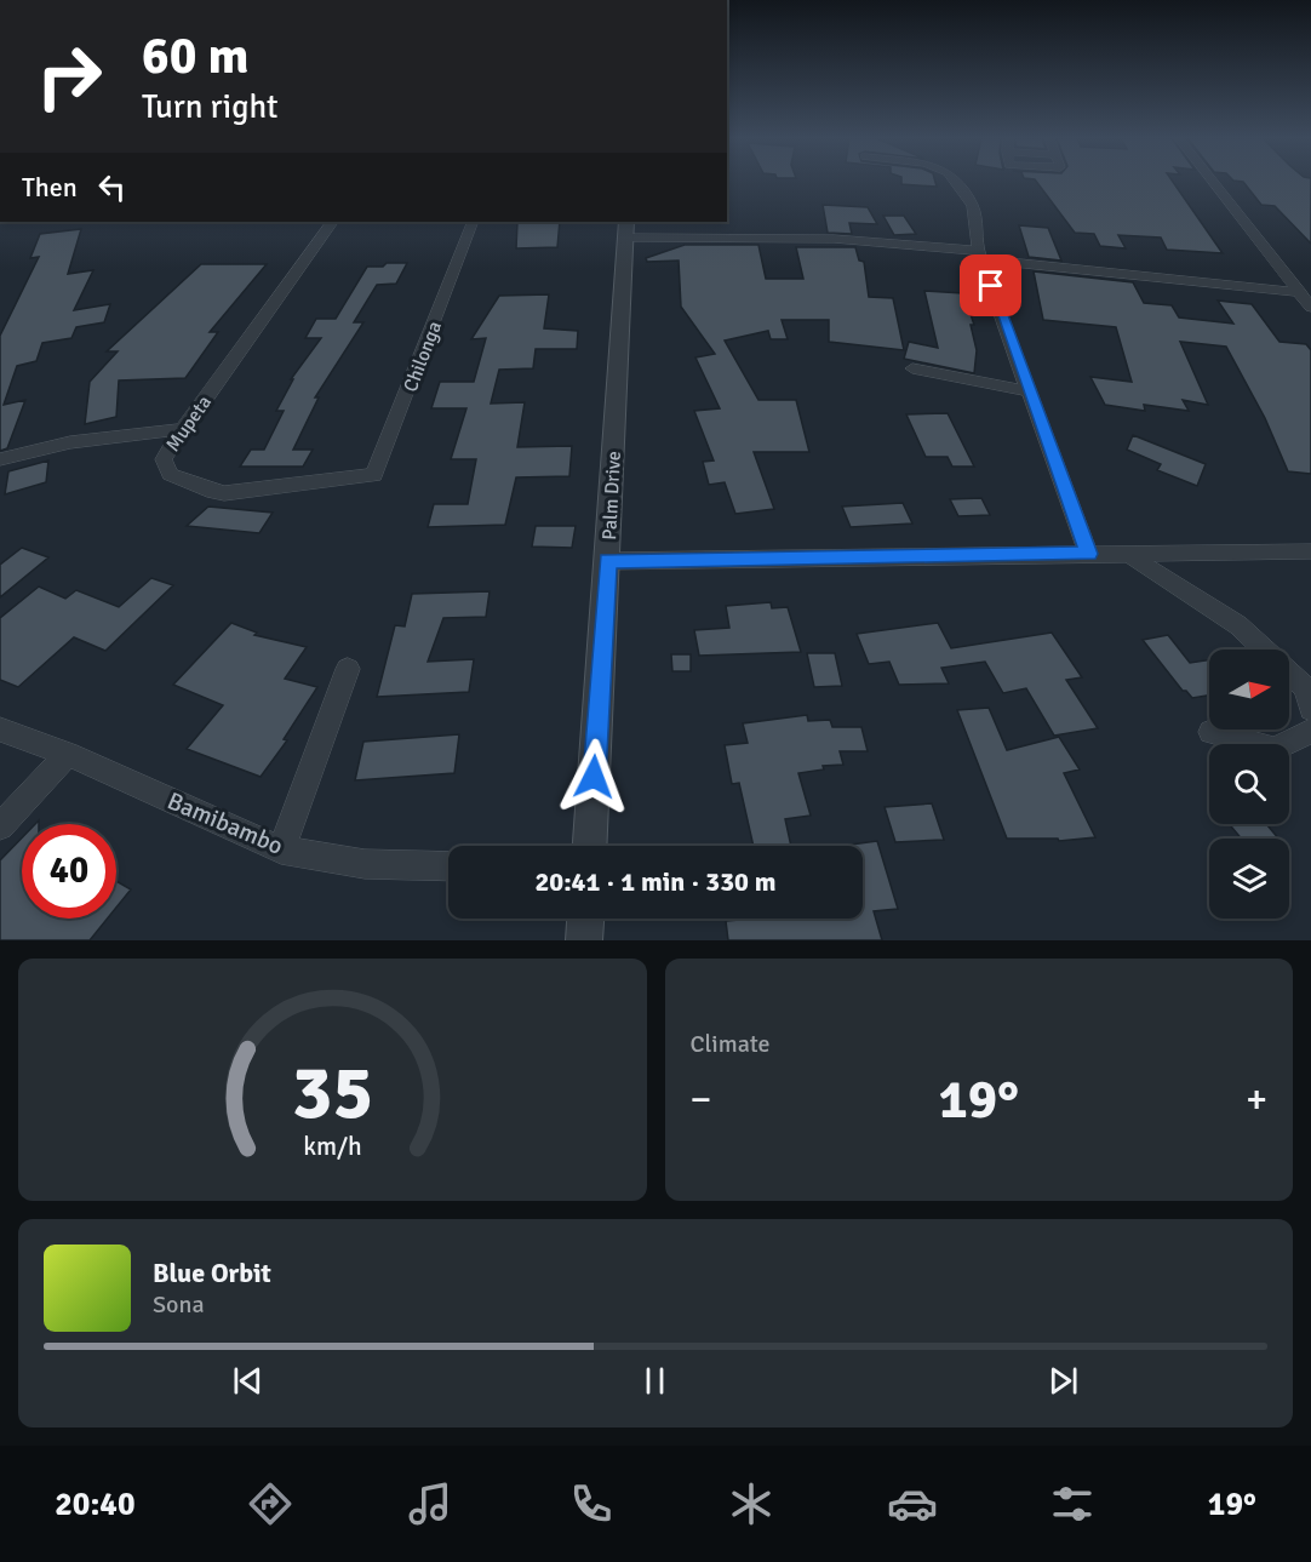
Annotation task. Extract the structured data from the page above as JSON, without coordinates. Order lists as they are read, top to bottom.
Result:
{
  "streets": {
    "street": [
      "Chilonga",
      "Mupeta",
      "Palm Drive",
      "Bamibambo"
    ]
  },
  "crossings": [
    ["Chilonga", "Mupeta"]
  ],
  "north": "right",
  "page": {
    "turn": ["60 m", "Turn right"],
    "then": "Then",
    "limit": "40",
    "trip": "20:41 · 1 min · 330 m",
    "tile": "Climate",
    "heat": ["−", "19°", "+"],
    "song": ["Blue Orbit", "Sona"],
    "tabs": ["20:40", "19°"],
    "gauge": ["35", "km/h"]
  }
}
